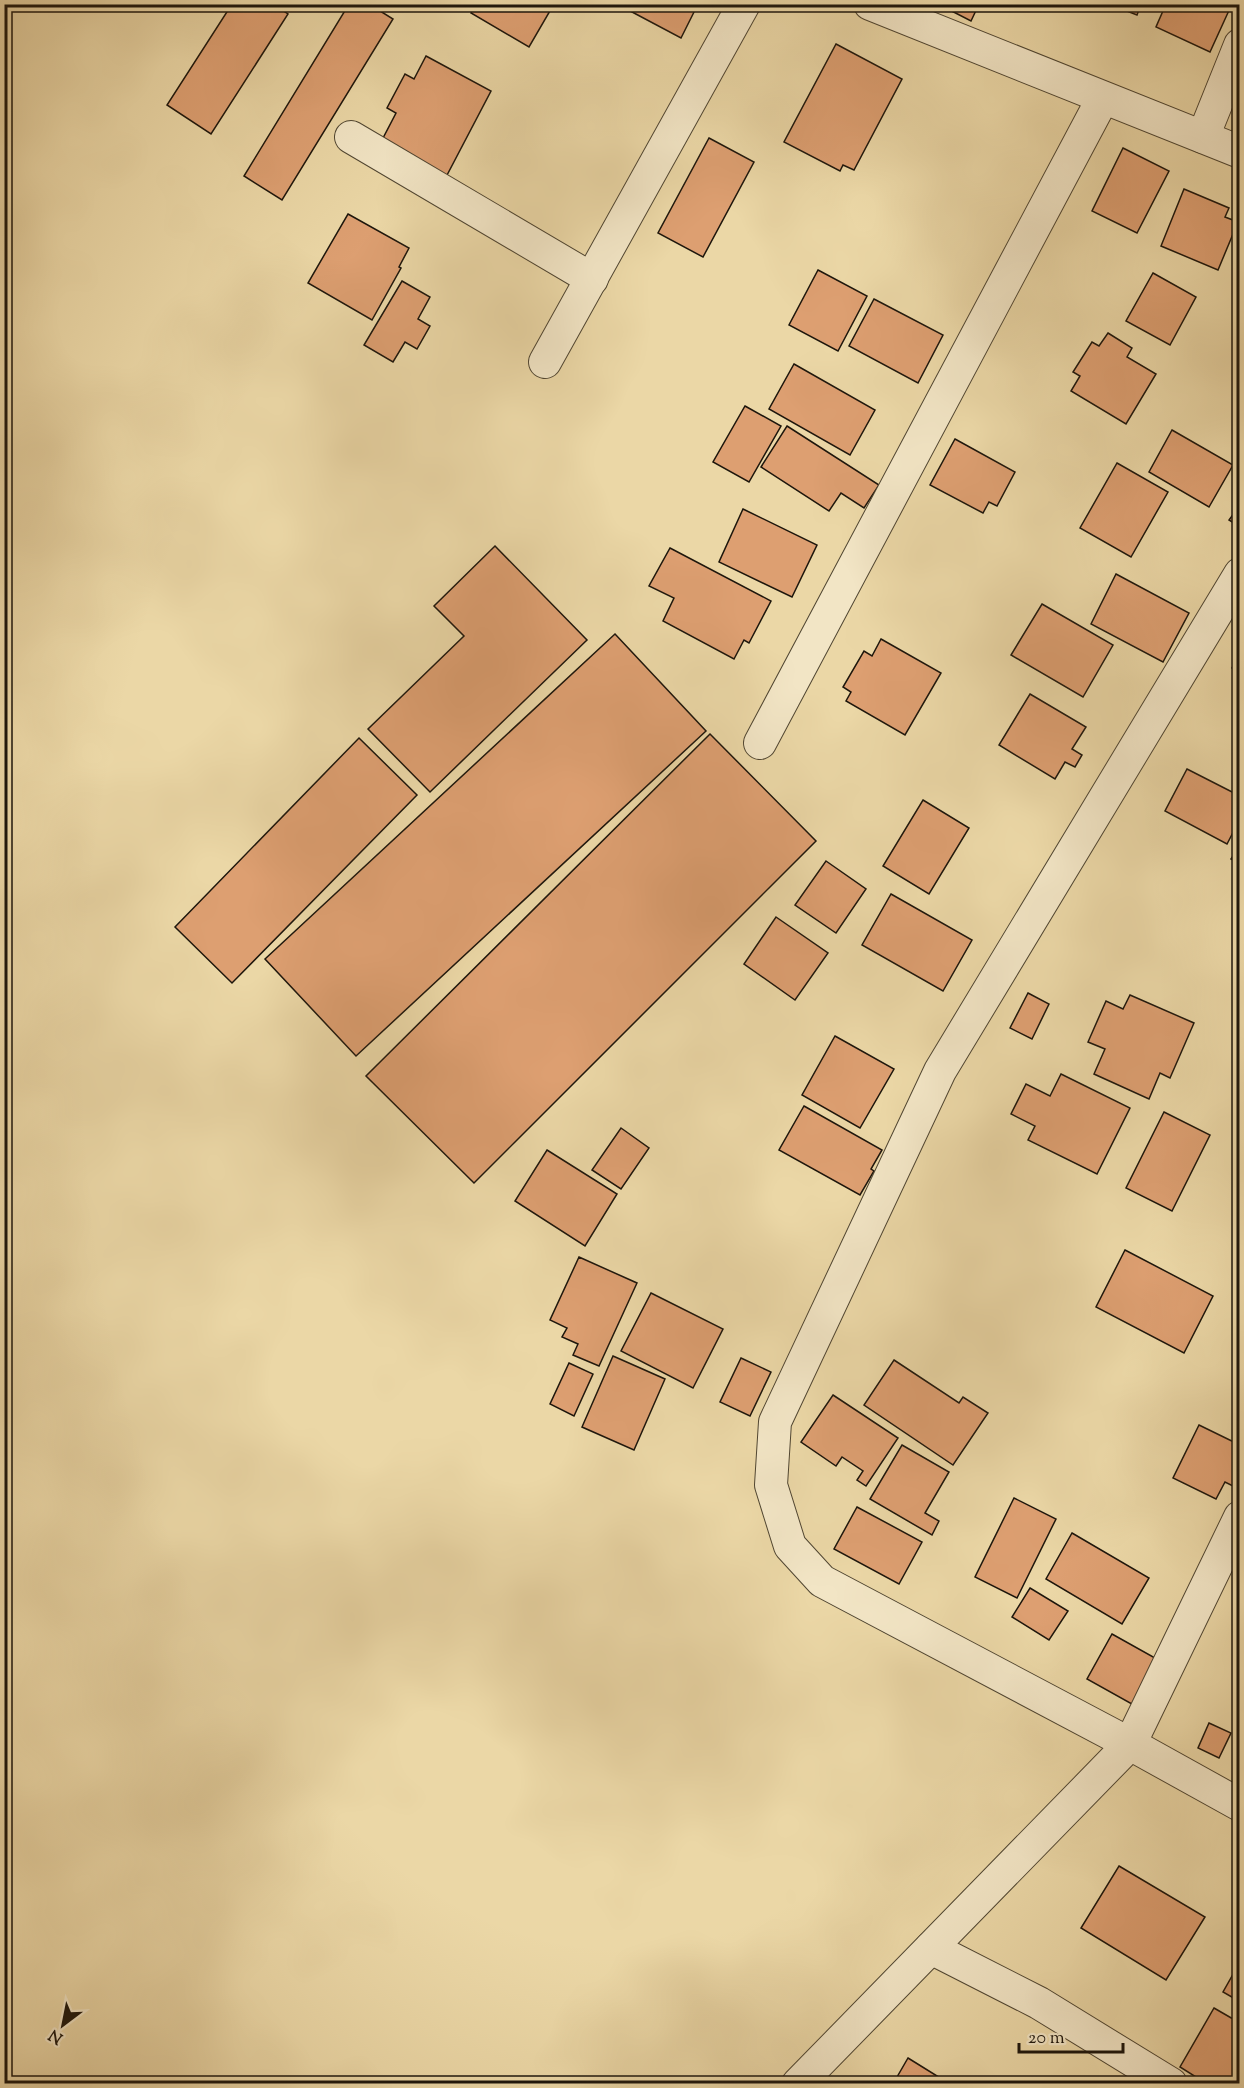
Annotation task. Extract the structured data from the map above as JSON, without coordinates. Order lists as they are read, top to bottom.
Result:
{
  "scale_bar": "20 m",
  "north": "bottom left"
}
